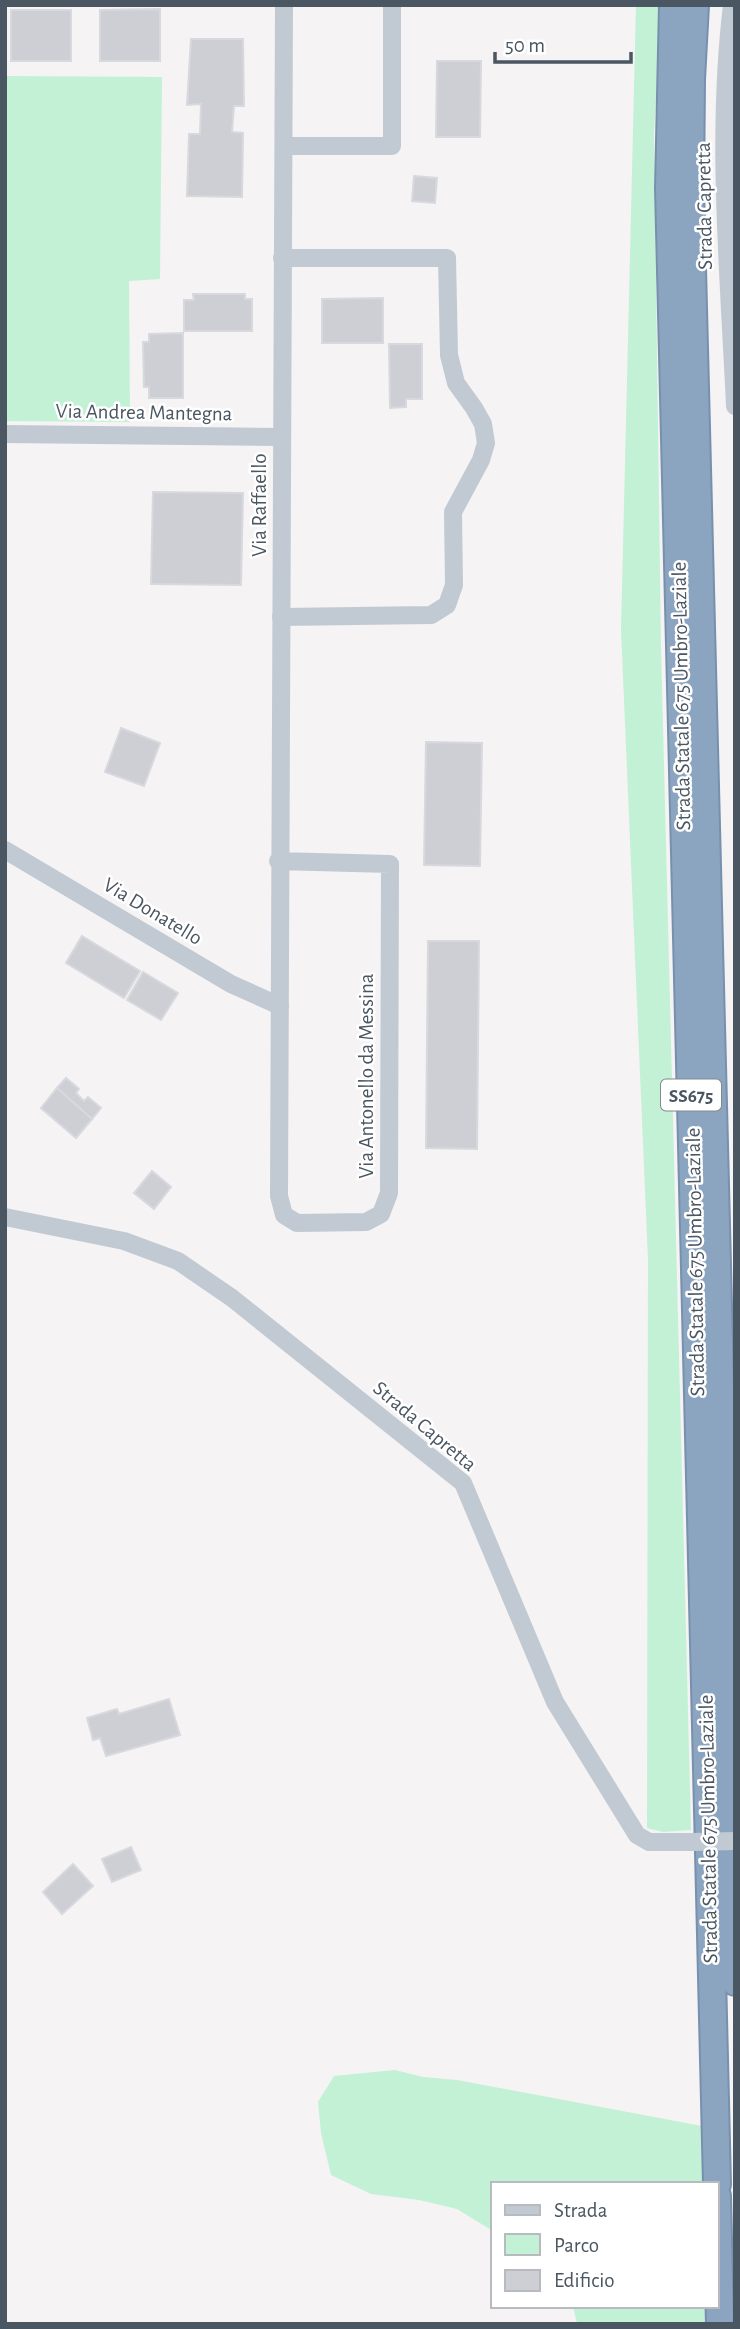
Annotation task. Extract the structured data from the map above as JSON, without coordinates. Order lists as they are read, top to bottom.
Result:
{
  "streets": {
    "highway": ["Strada Statale 675 Umbro-Laziale", "SS675"],
    "street": [
      "Strada Capretta",
      "Via Andrea Mantegna",
      "Via Raffaello",
      "Via Donatello",
      "Via Antonello da Messina"
    ]
  },
  "crossings": [
    ["Via Andrea Mantegna", "Via Raffaello"],
    ["Via Raffaello", "Via Donatello"],
    ["Via Raffaello", "Via Antonello da Messina"],
    ["Via Donatello", "Via Antonello da Messina"]
  ],
  "legend": ["Strada", "Parco", "Edificio"],
  "scale_bar": "50 m"
}
